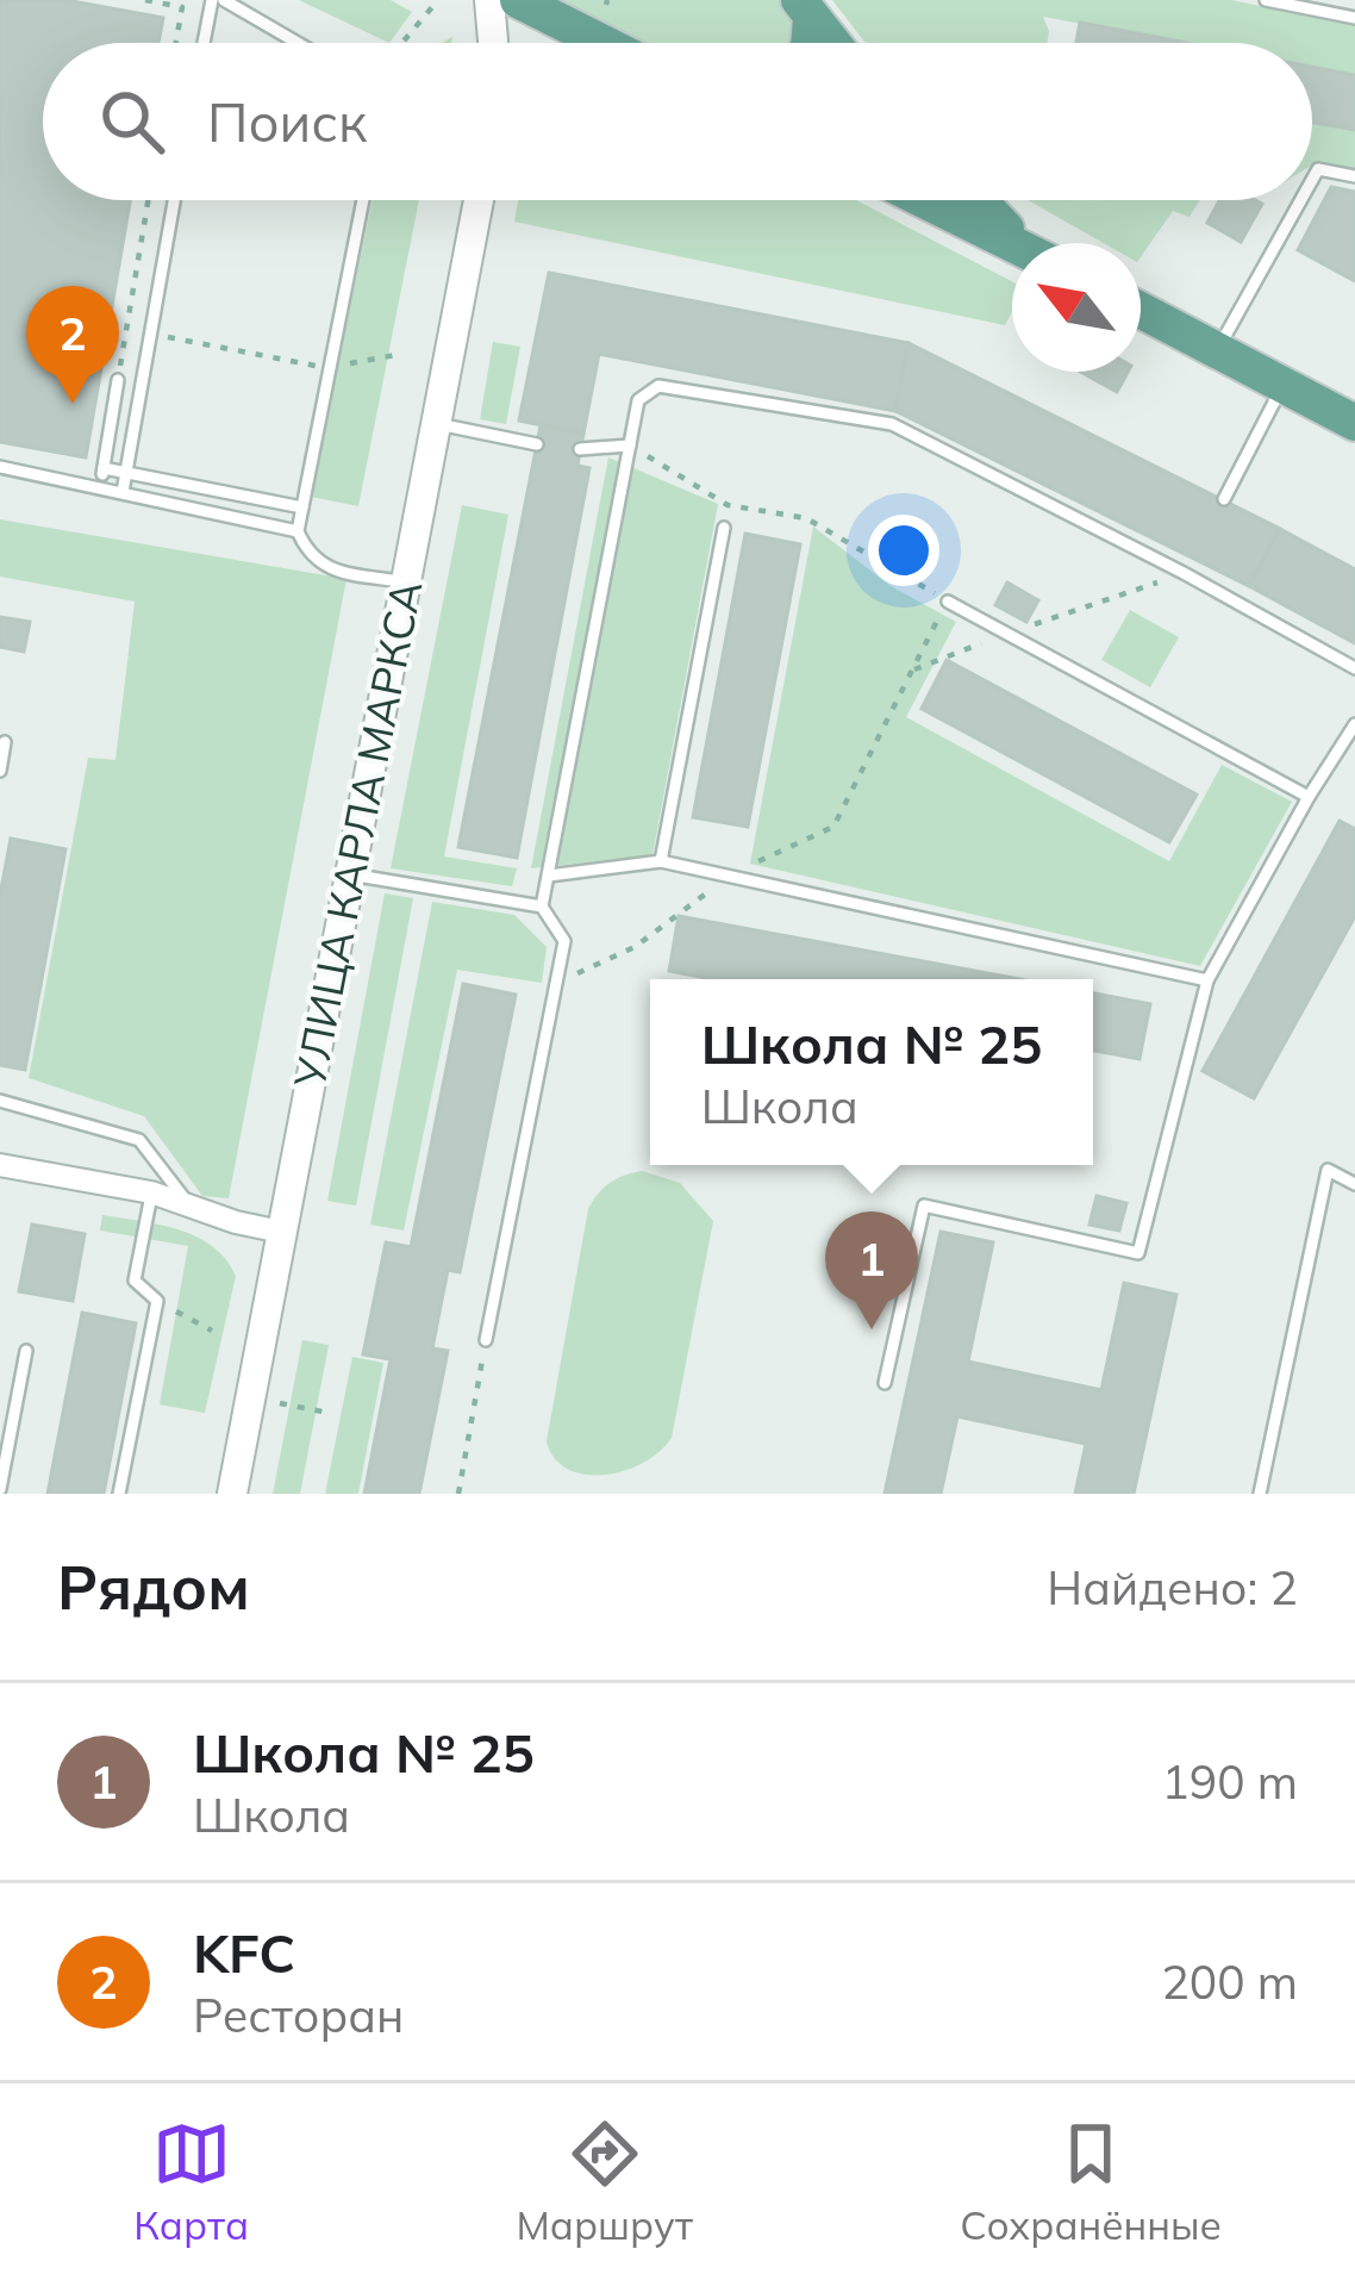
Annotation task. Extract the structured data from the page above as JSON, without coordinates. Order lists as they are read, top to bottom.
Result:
{
  "streets": {
    "street": ["УЛИЦА КАРЛА МАРКСА"]
  },
  "north": "top left",
  "page": {
    "search": "Поиск",
    "pins": ["2", "1"],
    "popup": ["Школа № 25", "Школа"],
    "heading": ["Рядом", "Найдено: 2"],
    "list": [
      {
        "mark": "1",
        "name": "Школа № 25",
        "note": "Школа",
        "value": "190 m"
      },
      {
        "mark": "2",
        "name": "KFC",
        "note": "Ресторан",
        "value": "200 m"
      }
    ],
    "nav": ["Карта", "Маршрут", "Сохранённые"]
  }
}
